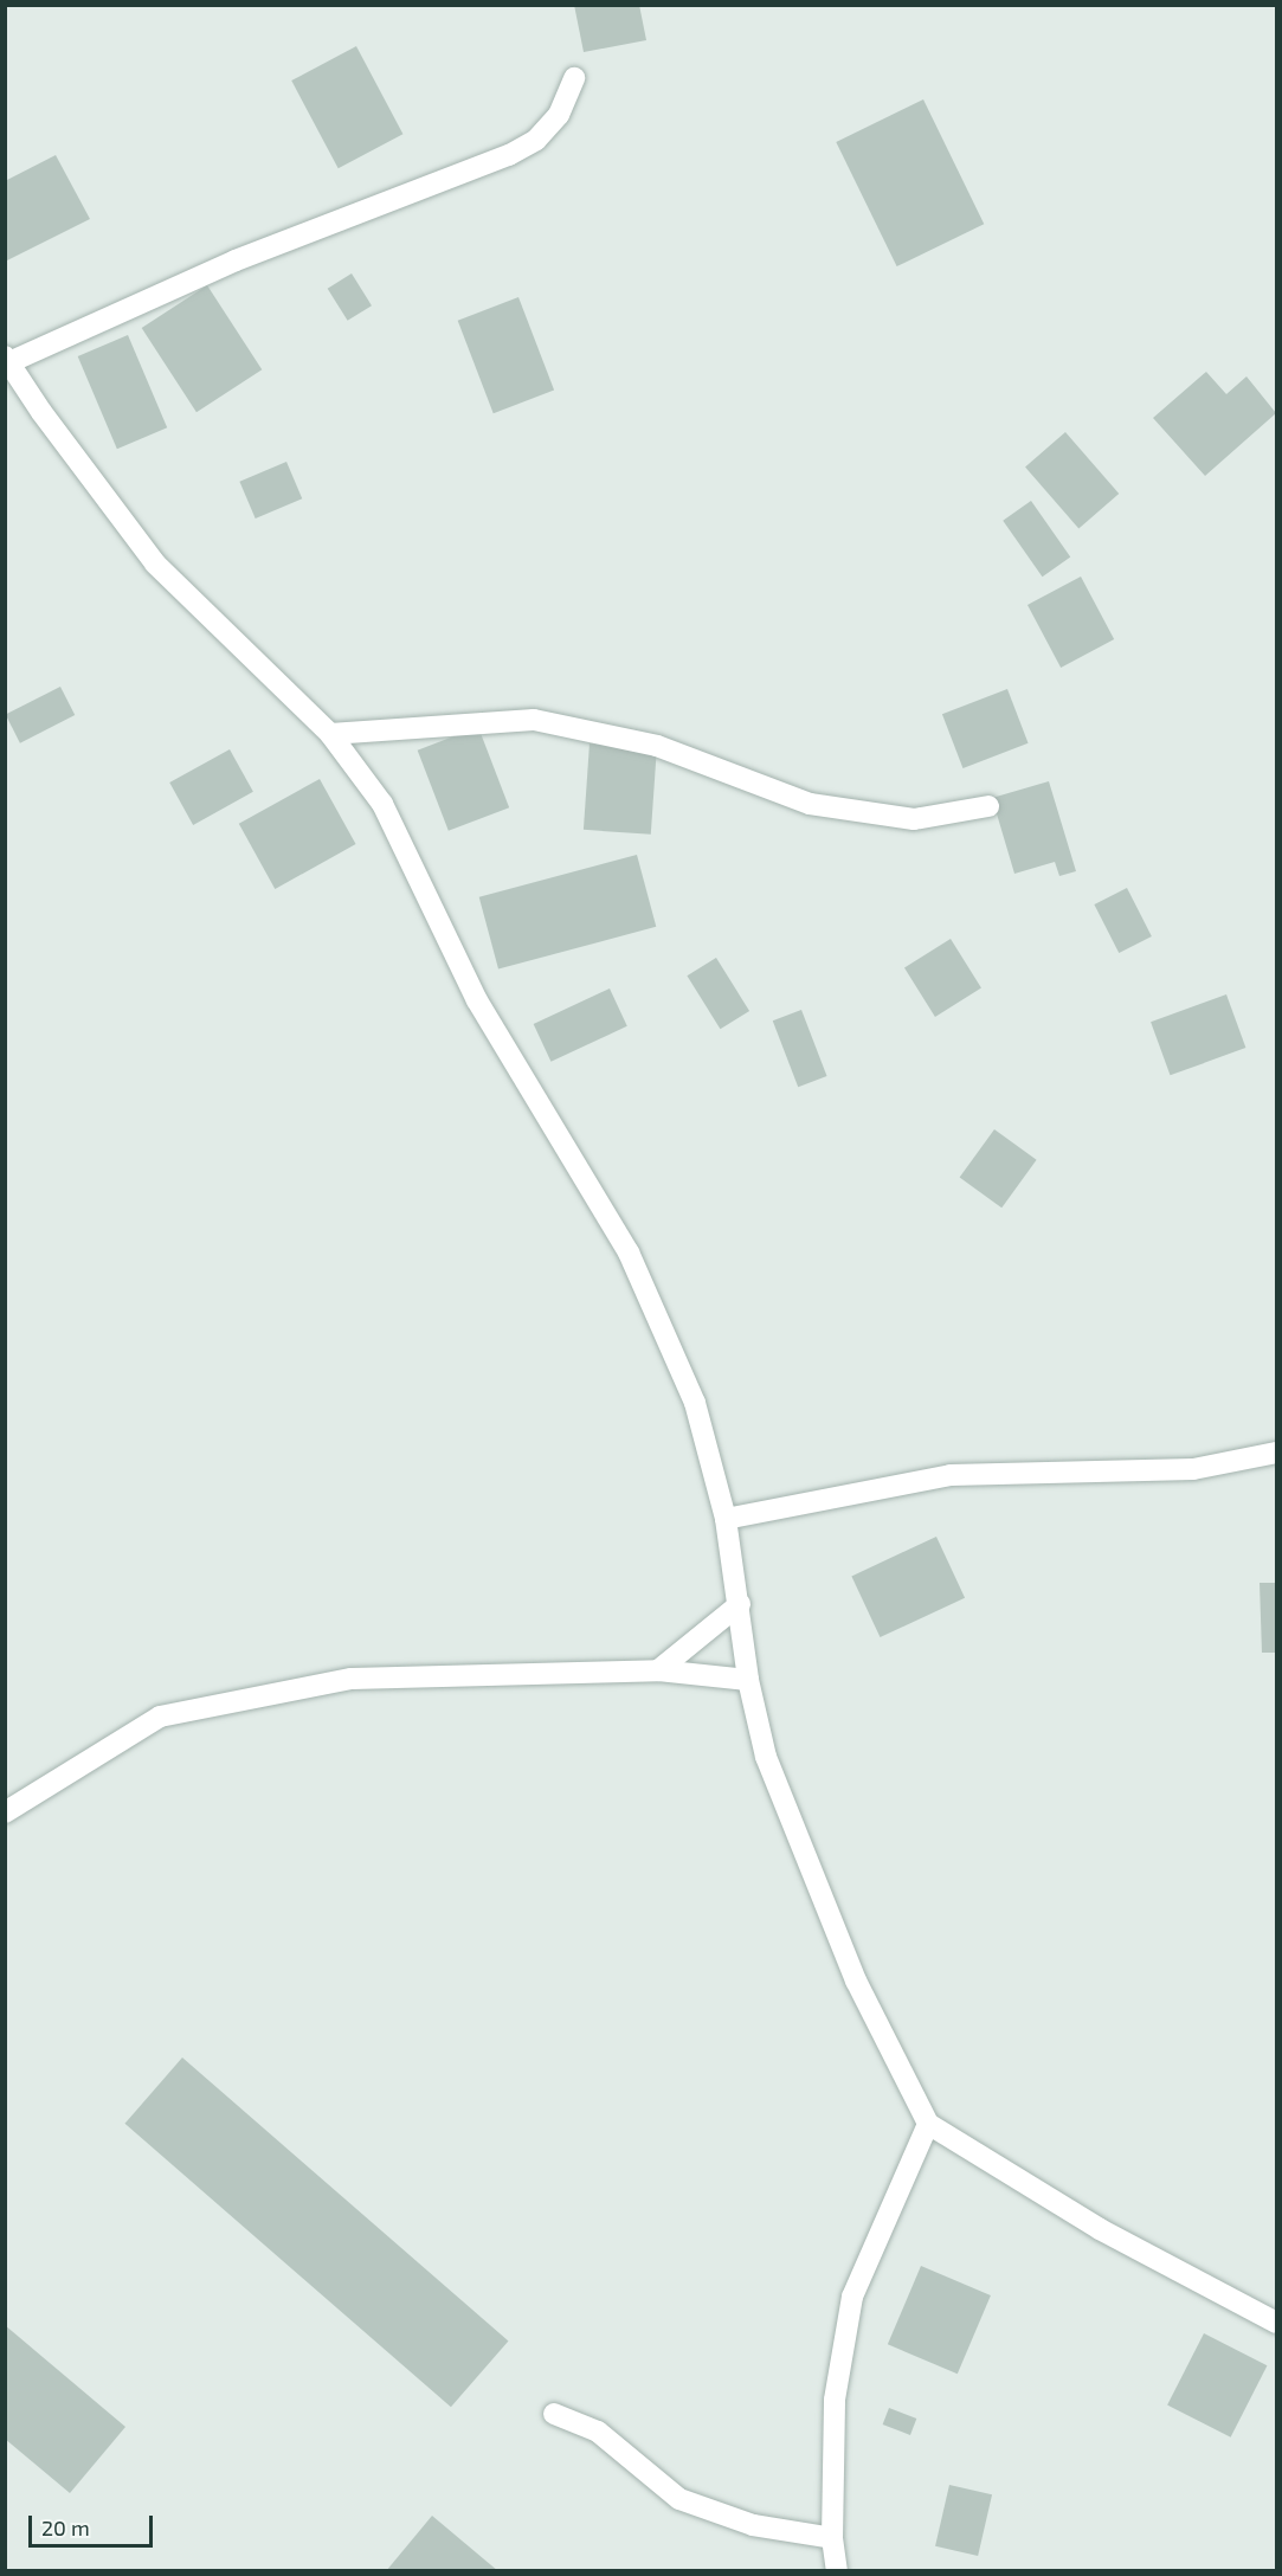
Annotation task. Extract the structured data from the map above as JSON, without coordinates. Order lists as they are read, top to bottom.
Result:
{
  "scale_bar": "20 m"
}
